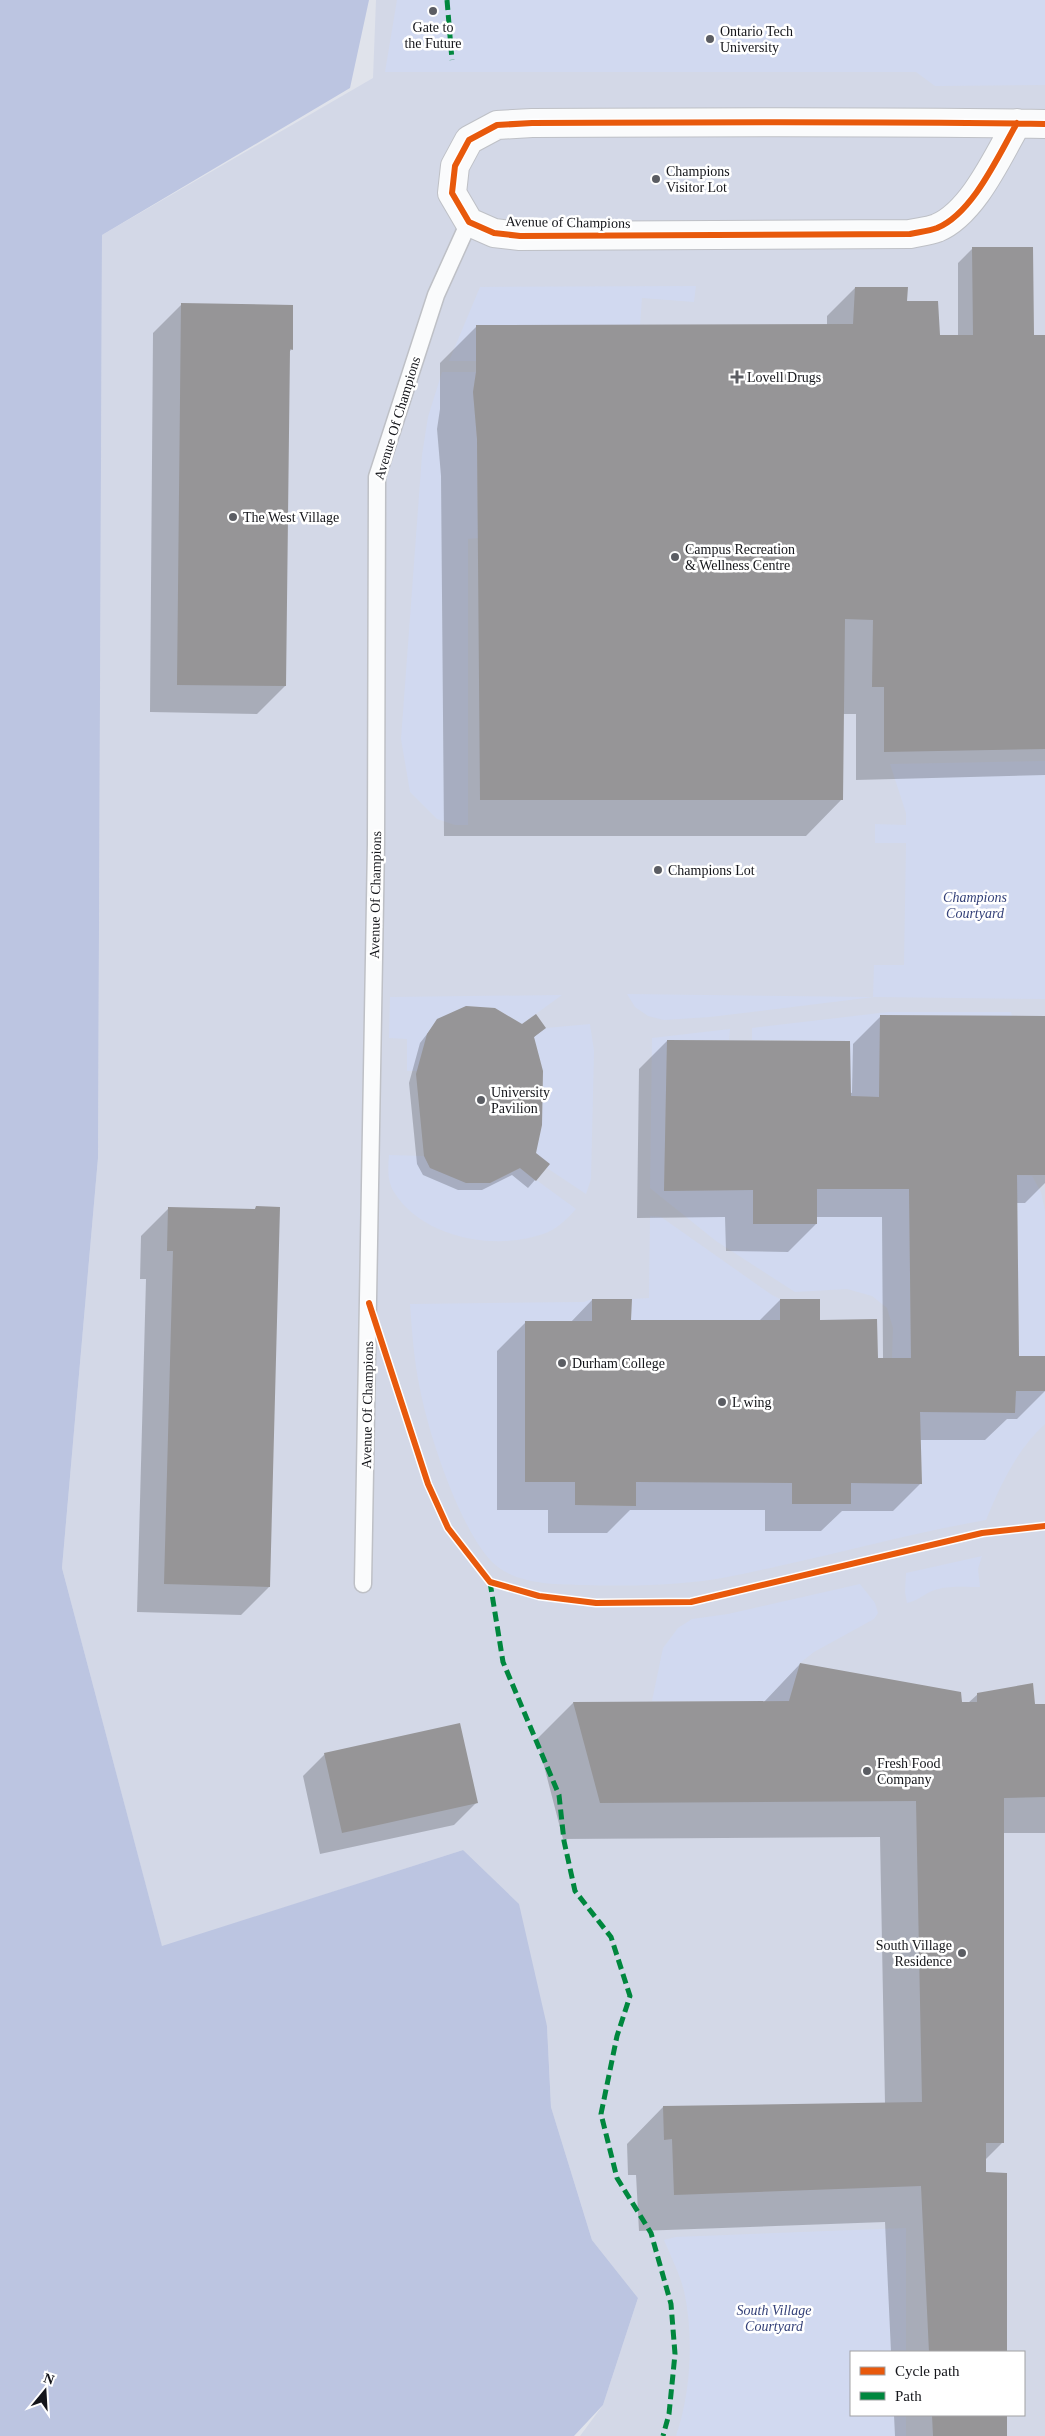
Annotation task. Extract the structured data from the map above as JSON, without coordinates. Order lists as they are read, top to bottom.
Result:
{
  "streets": {
    "street": ["Avenue of Champions"],
    "lane": ["Avenue Of Champions"]
  },
  "crossings": [
    ["Avenue of Champions", "Avenue Of Champions"]
  ],
  "parks": ["Champions Courtyard", "South Village Courtyard"],
  "places": {
    "other": [
      "Gate to the Future",
      "Ontario Tech University",
      "Champions Visitor Lot",
      "The West Village",
      "Campus Recreation & Wellness Centre",
      "Champions Lot",
      "University Pavilion",
      "Durham College",
      "L wing",
      "Fresh Food Company",
      "South Village Residence"
    ],
    "health": ["Lovell Drugs"]
  },
  "legend": ["Cycle path", "Path"],
  "north": "top"
}
